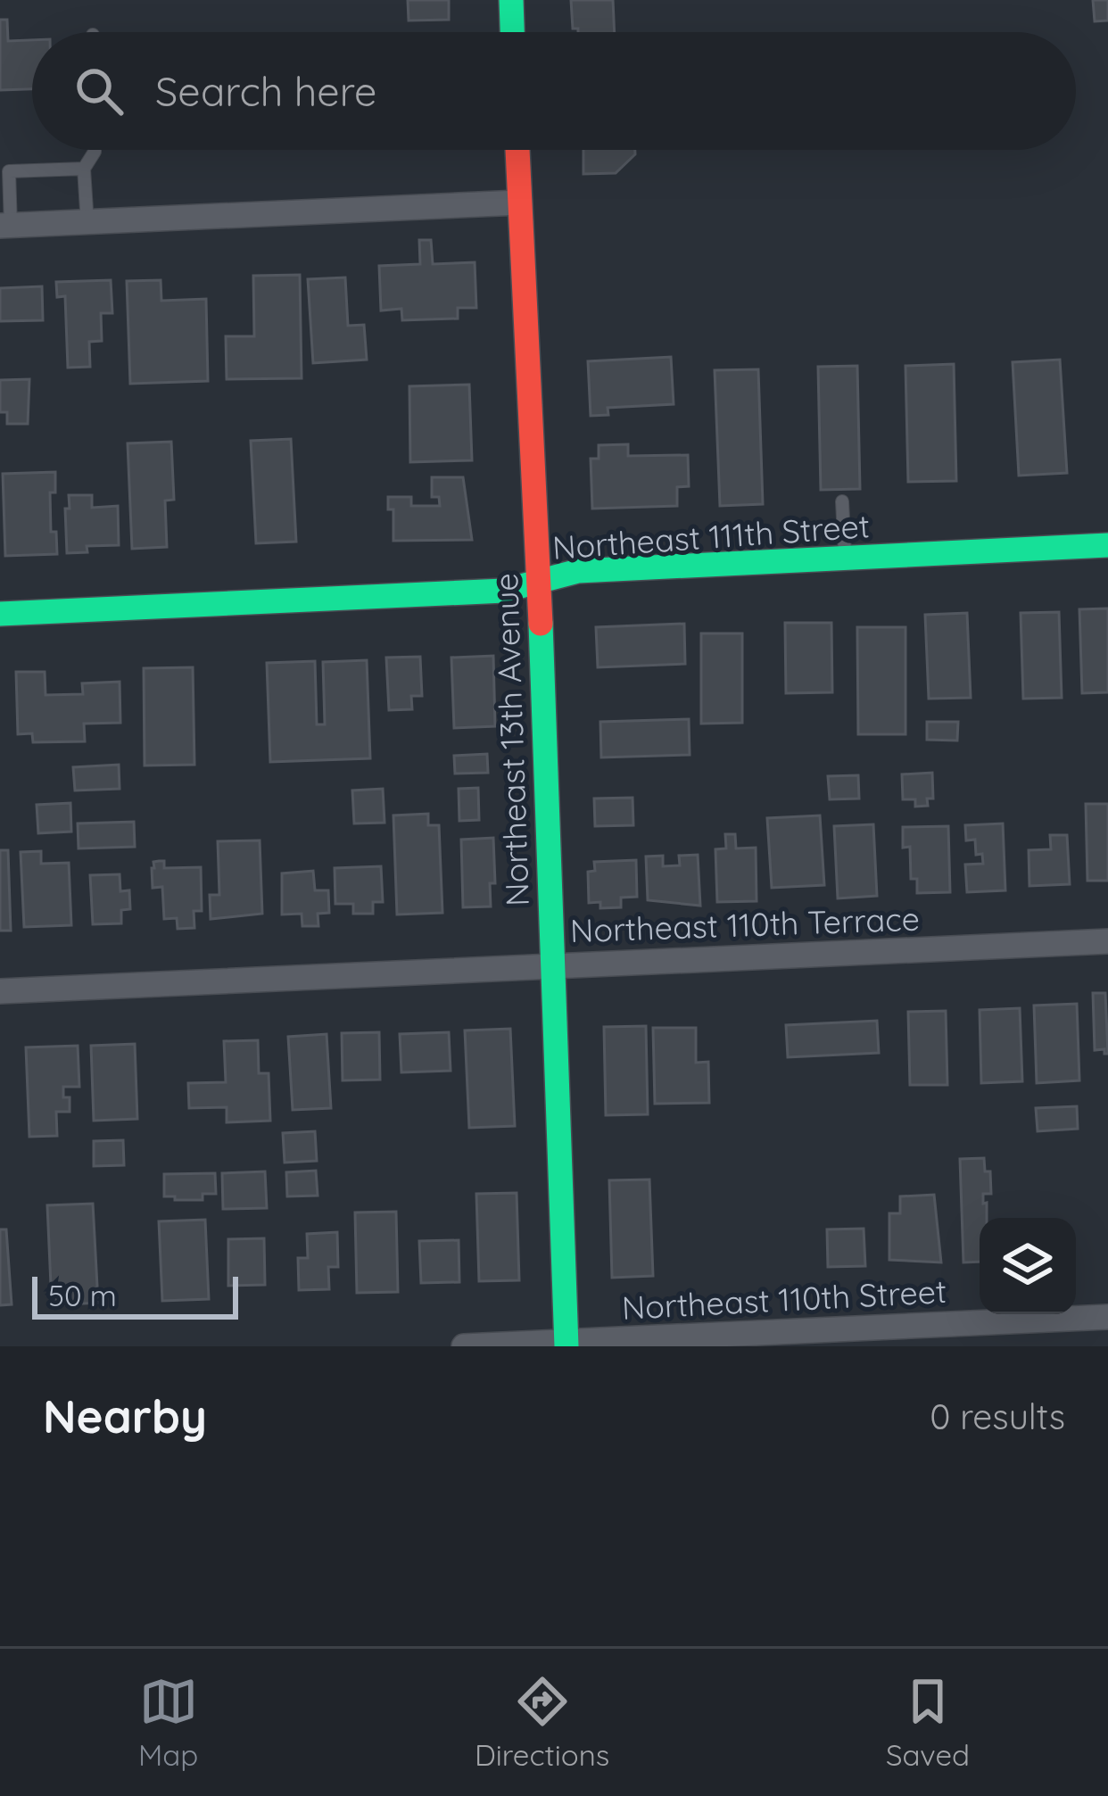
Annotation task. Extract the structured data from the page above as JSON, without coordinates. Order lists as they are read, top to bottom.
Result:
{
  "streets": {
    "street": [
      "Northeast 111th Street",
      "Northeast 13th Avenue",
      "Northeast 110th Terrace",
      "Northeast 110th Street"
    ]
  },
  "crossings": [
    ["Northeast 111th Street", "Northeast 13th Avenue"],
    ["Northeast 13th Avenue", "Northeast 110th Terrace"],
    ["Northeast 13th Avenue", "Northeast 110th Street"]
  ],
  "scale_bar": "50 m",
  "page": {
    "search": "Search here",
    "scale": "50 m",
    "heading": ["Nearby", "0 results"],
    "nav": ["Map", "Directions", "Saved"]
  }
}
